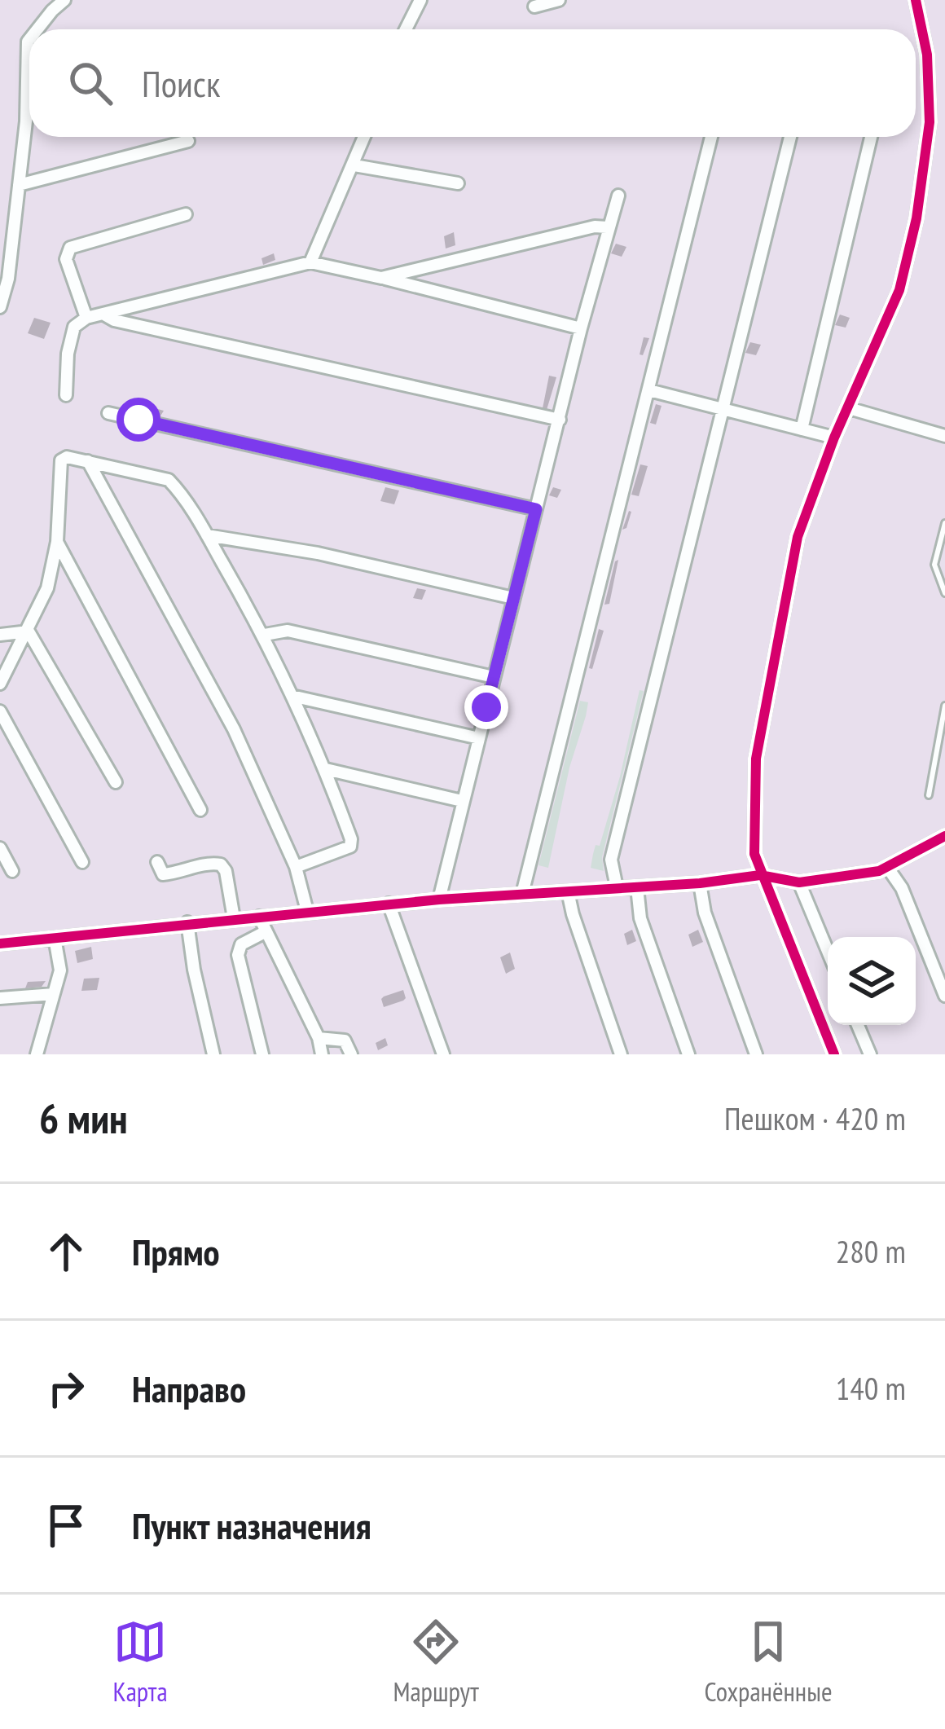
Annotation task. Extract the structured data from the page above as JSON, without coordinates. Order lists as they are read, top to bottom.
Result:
{
  "page": {
    "search": "Поиск",
    "heading": ["6 мин", "Пешком · 420 m"],
    "list": [
      ["Прямо", "280 m"],
      ["Направо", "140 m"],
      "Пункт назначения"
    ],
    "nav": ["Карта", "Маршрут", "Сохранённые"]
  }
}
